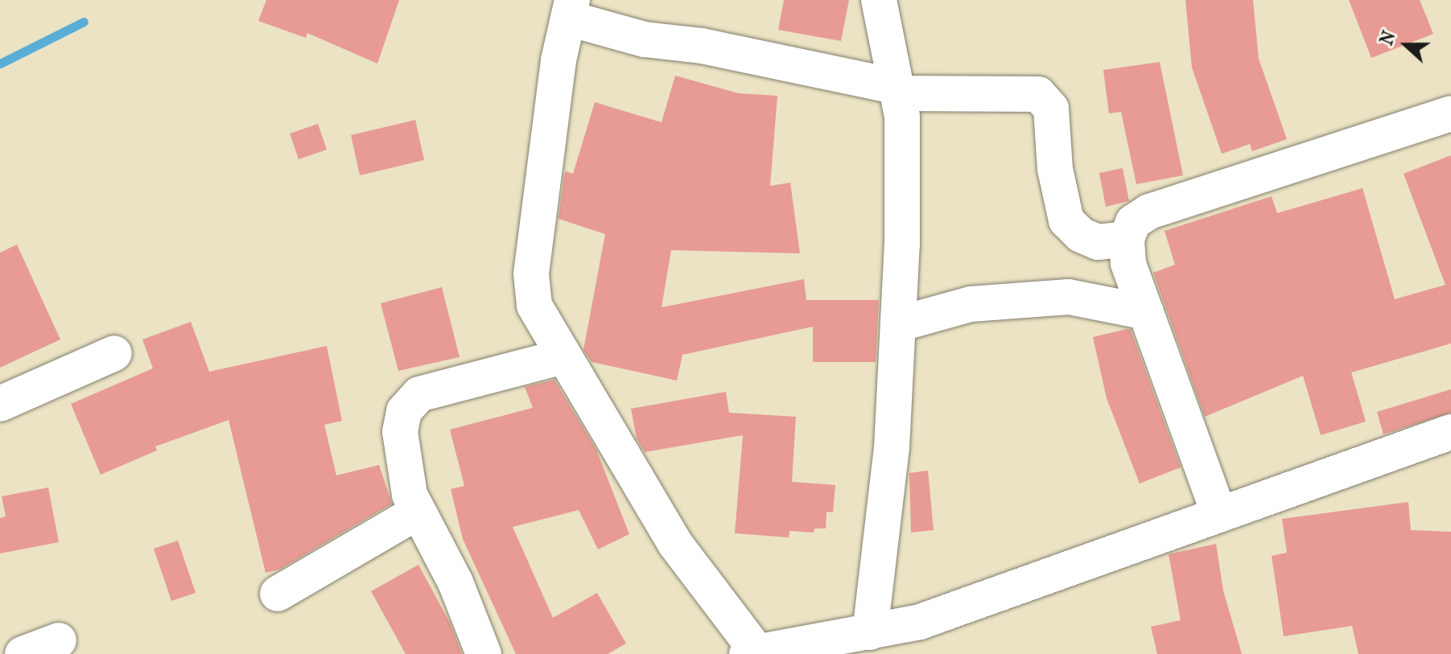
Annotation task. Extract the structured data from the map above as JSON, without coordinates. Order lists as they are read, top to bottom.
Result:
{
  "north": "left"
}
